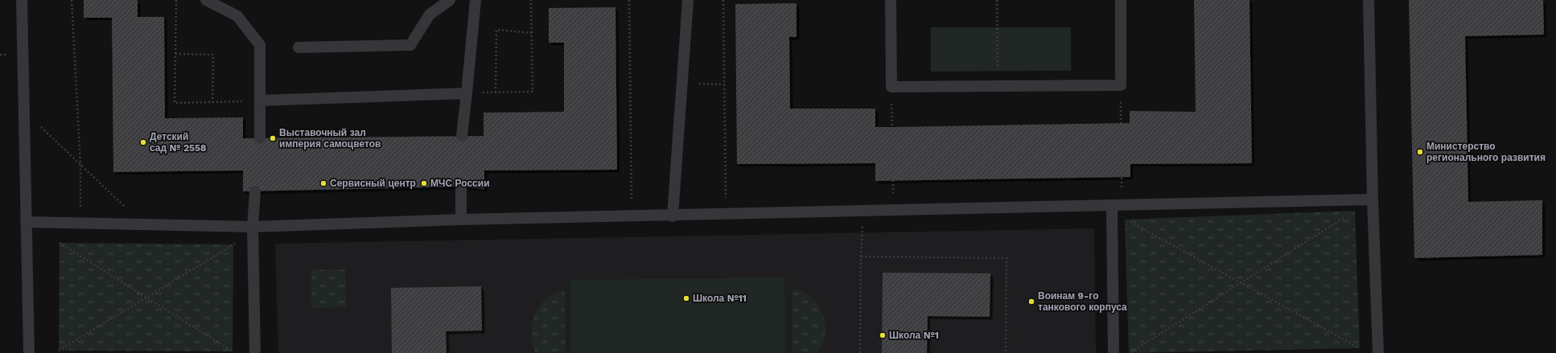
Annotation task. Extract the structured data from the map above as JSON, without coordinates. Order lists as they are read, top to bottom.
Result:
{
  "places": [
    "Выставочный зал империя самоцветов",
    "Детский сад № 2558",
    "Министерство регионального развития",
    "Сервисный центр",
    "МЧС России",
    "Школа №11",
    "Воинам 9-го танкового корпуса",
    "Школа №1"
  ]
}
